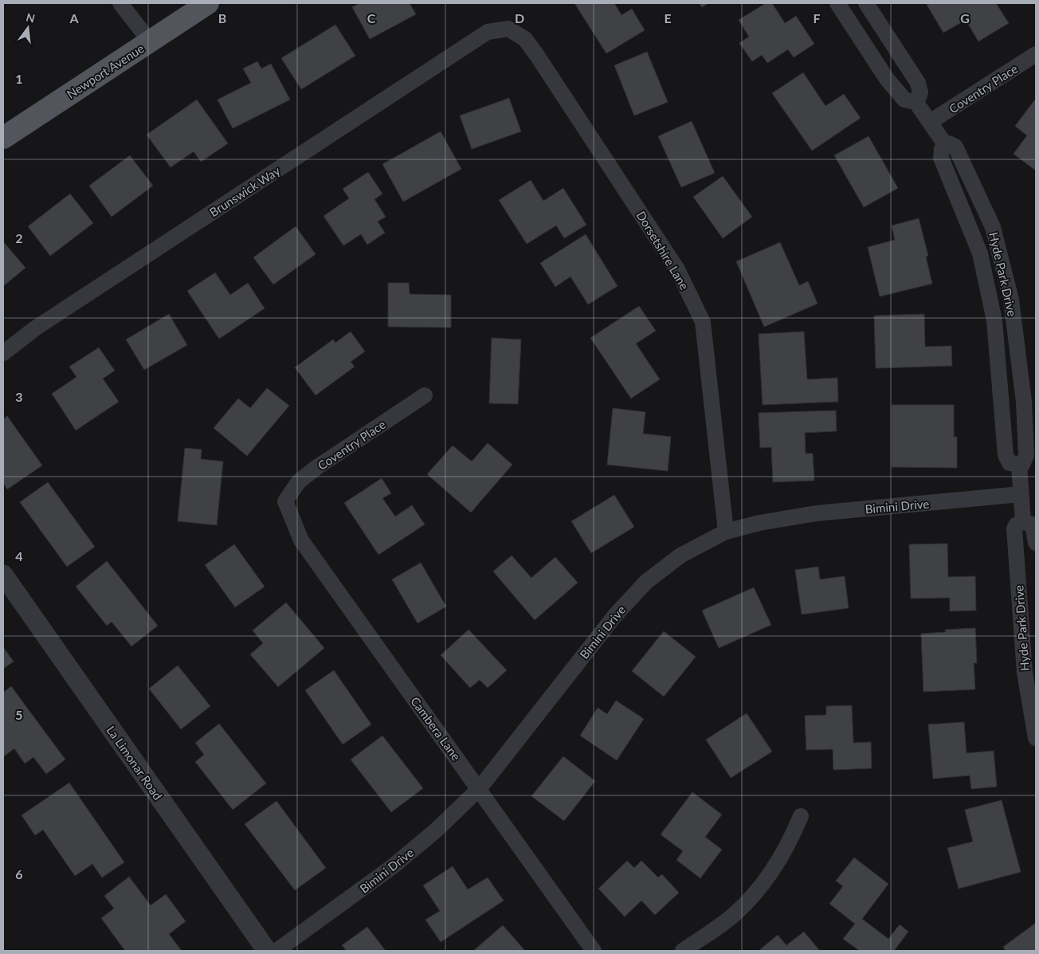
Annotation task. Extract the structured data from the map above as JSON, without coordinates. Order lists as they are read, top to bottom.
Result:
{
  "streets": {
    "main road": ["Newport Avenue"],
    "street": [
      "Coventry Place",
      "Brunswick Way",
      "Dorsetshire Lane",
      "Hyde Park Drive",
      "Bimini Drive",
      "Cambera Lane",
      "La Limonar Road"
    ]
  },
  "crossings": [
    ["Coventry Place", "Hyde Park Drive"],
    ["Coventry Place", "Cambera Lane"],
    ["Brunswick Way", "Dorsetshire Lane"],
    ["Dorsetshire Lane", "Bimini Drive"],
    ["Hyde Park Drive", "Bimini Drive"],
    ["Bimini Drive", "Cambera Lane"]
  ],
  "north": "top",
  "grid": {
    "columns": [
      "A",
      "B",
      "C",
      "D",
      "E",
      "F",
      "G"
    ],
    "rows": [
      "1",
      "2",
      "3",
      "4",
      "5",
      "6"
    ]
  }
}
